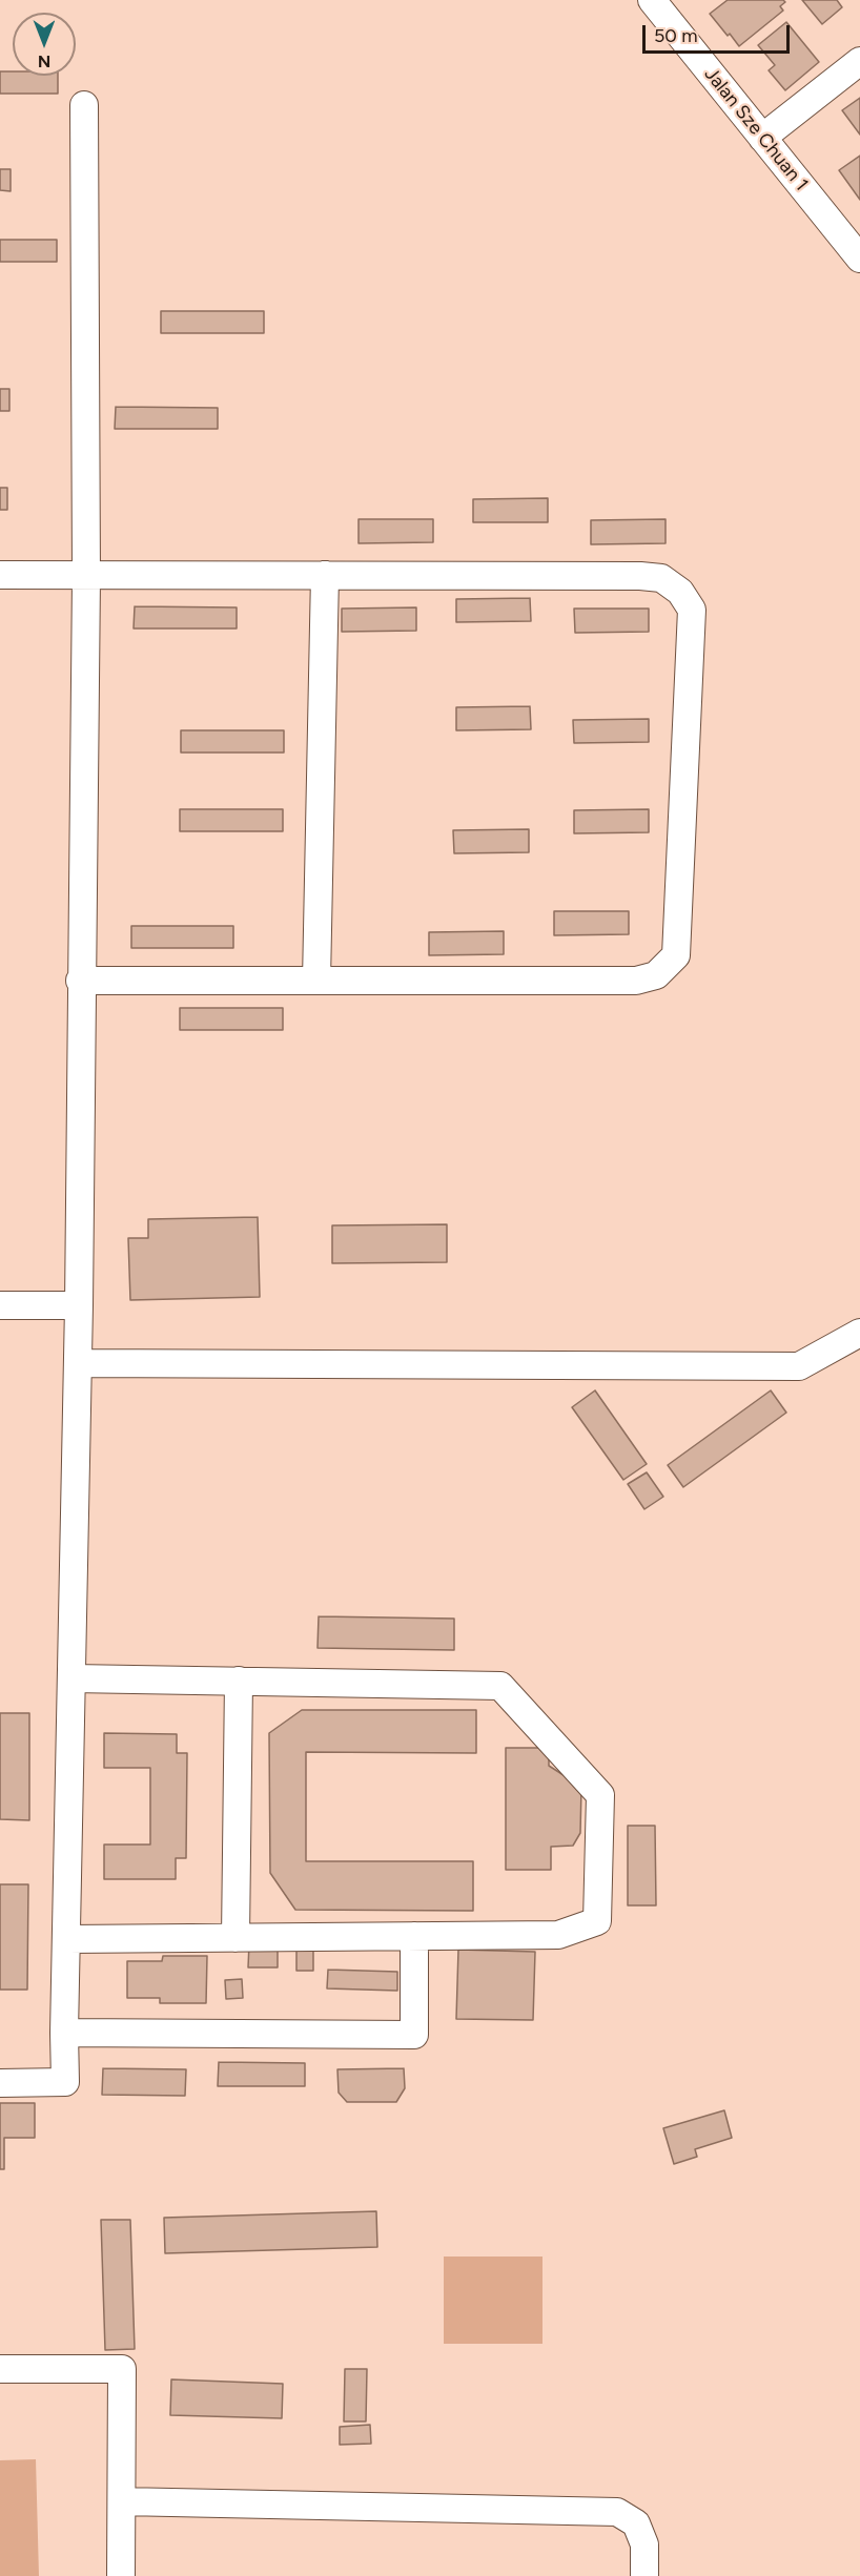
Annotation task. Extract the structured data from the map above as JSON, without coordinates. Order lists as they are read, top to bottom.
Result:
{
  "streets": {
    "street": ["Jalan Sze Chuan 1"]
  },
  "scale_bar": "50 m",
  "north": "bottom"
}
